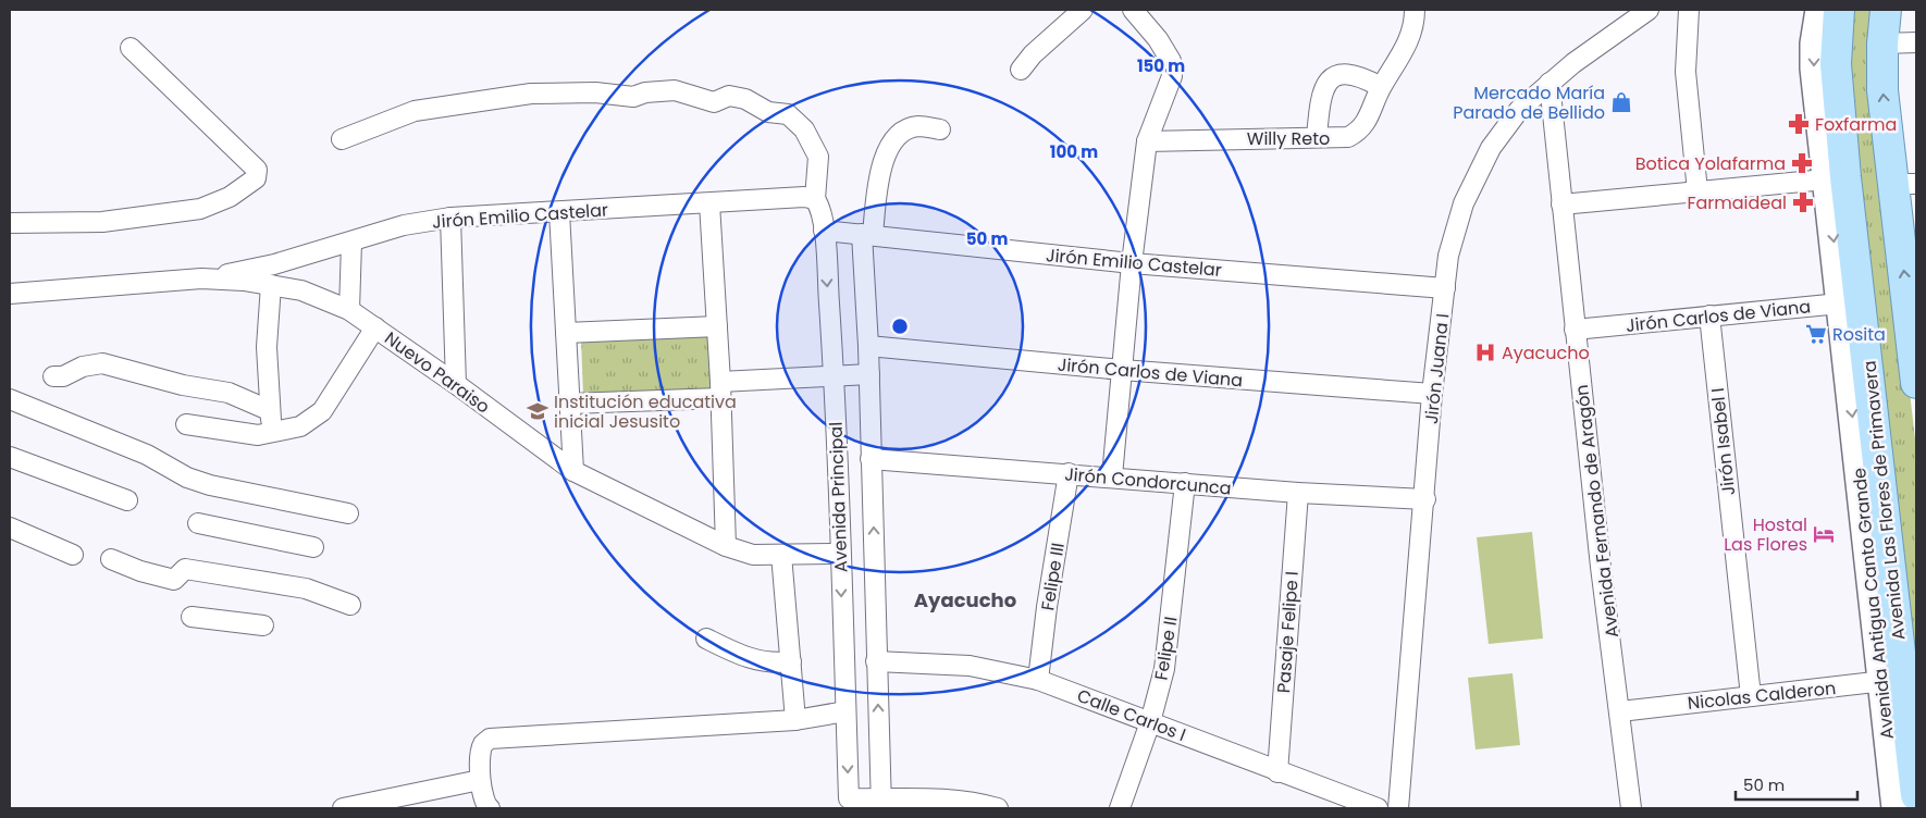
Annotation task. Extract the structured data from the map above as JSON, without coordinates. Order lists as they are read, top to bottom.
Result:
{
  "streets": {
    "main road": ["Avenida Las Flores de Primavera"],
    "street": [
      "Willy Reto",
      "Jirón Emilio Castelar",
      "Jirón Carlos de Viana",
      "Jirón Juana I",
      "Nuevo Paraiso",
      "Jirón Isabel I",
      "Jirón Condorcunca",
      "Avenida Principal",
      "Avenida Fernando de Aragón",
      "Felipe III",
      "Avenida Antigua Canto Grande",
      "Pasaje Felipe I",
      "Felipe II",
      "Nicolas Calderon",
      "Calle Carlos I"
    ]
  },
  "crossings": [
    ["Jirón Emilio Castelar", "Jirón Juana I"],
    ["Jirón Emilio Castelar", "Nuevo Paraiso"],
    ["Jirón Emilio Castelar", "Avenida Principal"],
    ["Jirón Carlos de Viana", "Jirón Juana I"],
    ["Jirón Carlos de Viana", "Jirón Isabel I"],
    ["Jirón Carlos de Viana", "Avenida Principal"],
    ["Jirón Carlos de Viana", "Avenida Las Flores de Primavera"],
    ["Jirón Carlos de Viana", "Avenida Fernando de Aragón"],
    ["Jirón Juana I", "Jirón Condorcunca"],
    ["Jirón Juana I", "Avenida Fernando de Aragón"],
    ["Nuevo Paraiso", "Avenida Principal"],
    ["Jirón Isabel I", "Nicolas Calderon"],
    ["Jirón Condorcunca", "Avenida Principal"],
    ["Jirón Condorcunca", "Felipe III"],
    ["Jirón Condorcunca", "Pasaje Felipe I"],
    ["Jirón Condorcunca", "Felipe II"],
    ["Avenida Principal", "Calle Carlos I"],
    ["Avenida Las Flores de Primavera", "Avenida Antigua Canto Grande"],
    ["Avenida Las Flores de Primavera", "Nicolas Calderon"],
    ["Avenida Fernando de Aragón", "Nicolas Calderon"],
    ["Felipe III", "Calle Carlos I"],
    ["Avenida Antigua Canto Grande", "Nicolas Calderon"],
    ["Pasaje Felipe I", "Calle Carlos I"],
    ["Felipe II", "Calle Carlos I"]
  ],
  "districts": ["Ayacucho"],
  "places": {
    "shop": ["Mercado María Parado de Bellido"],
    "pharmacy": ["Foxfarma", "Botica Yolafarma", "Farmaideal"],
    "supermarket": ["Rosita"],
    "hospital": ["Ayacucho"],
    "school or university": ["Institución educativa inicial Jesusito"],
    "hotel": ["Hostal Las Flores"]
  },
  "scale_bar": "50 m",
  "rings": ["150 m", "100 m", "50 m"]
}
